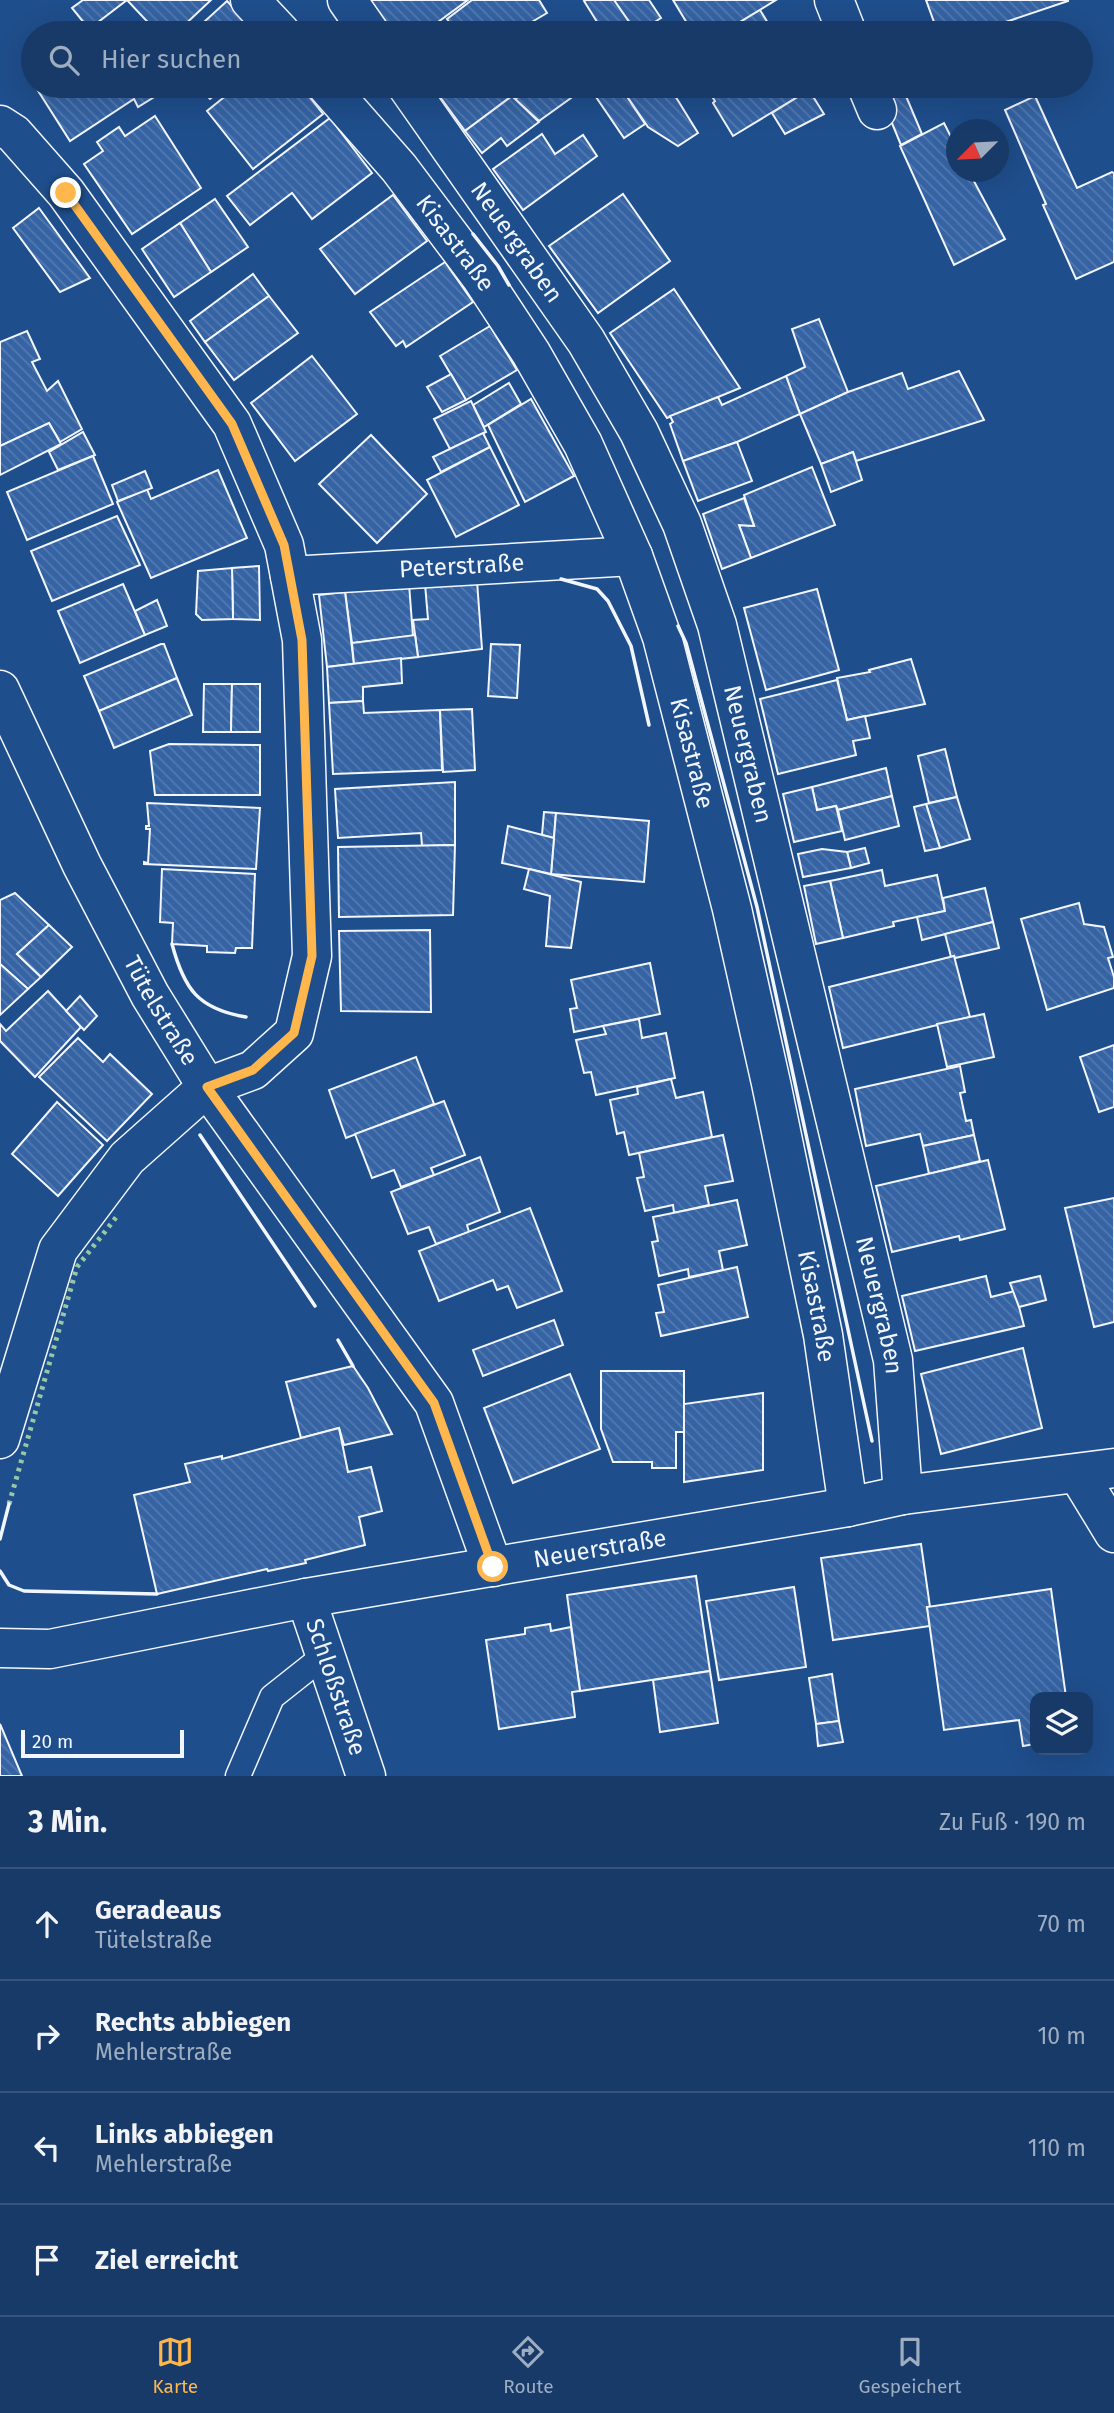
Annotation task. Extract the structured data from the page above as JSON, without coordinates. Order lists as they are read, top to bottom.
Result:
{
  "streets": {
    "street": [
      "Neuergraben",
      "Kisastraße",
      "Peterstraße",
      "Tütelstraße",
      "Neuerstraße",
      "Schloßstraße"
    ]
  },
  "crossings": [
    ["Neuergraben", "Neuerstraße"],
    ["Kisastraße", "Peterstraße"],
    ["Kisastraße", "Neuerstraße"],
    ["Tütelstraße", "Neuerstraße"],
    ["Neuerstraße", "Schloßstraße"]
  ],
  "scale_bar": "20 m",
  "north": "bottom left",
  "page": {
    "search": "Hier suchen",
    "scale": "20 m",
    "heading": ["3 Min.", "Zu Fuß · 190 m"],
    "list": [
      ["Geradeaus", "Tütelstraße", "70 m"],
      ["Rechts abbiegen", "Mehlerstraße", "10 m"],
      ["Links abbiegen", "Mehlerstraße", "110 m"],
      "Ziel erreicht"
    ],
    "nav": ["Karte", "Route", "Gespeichert"]
  }
}
